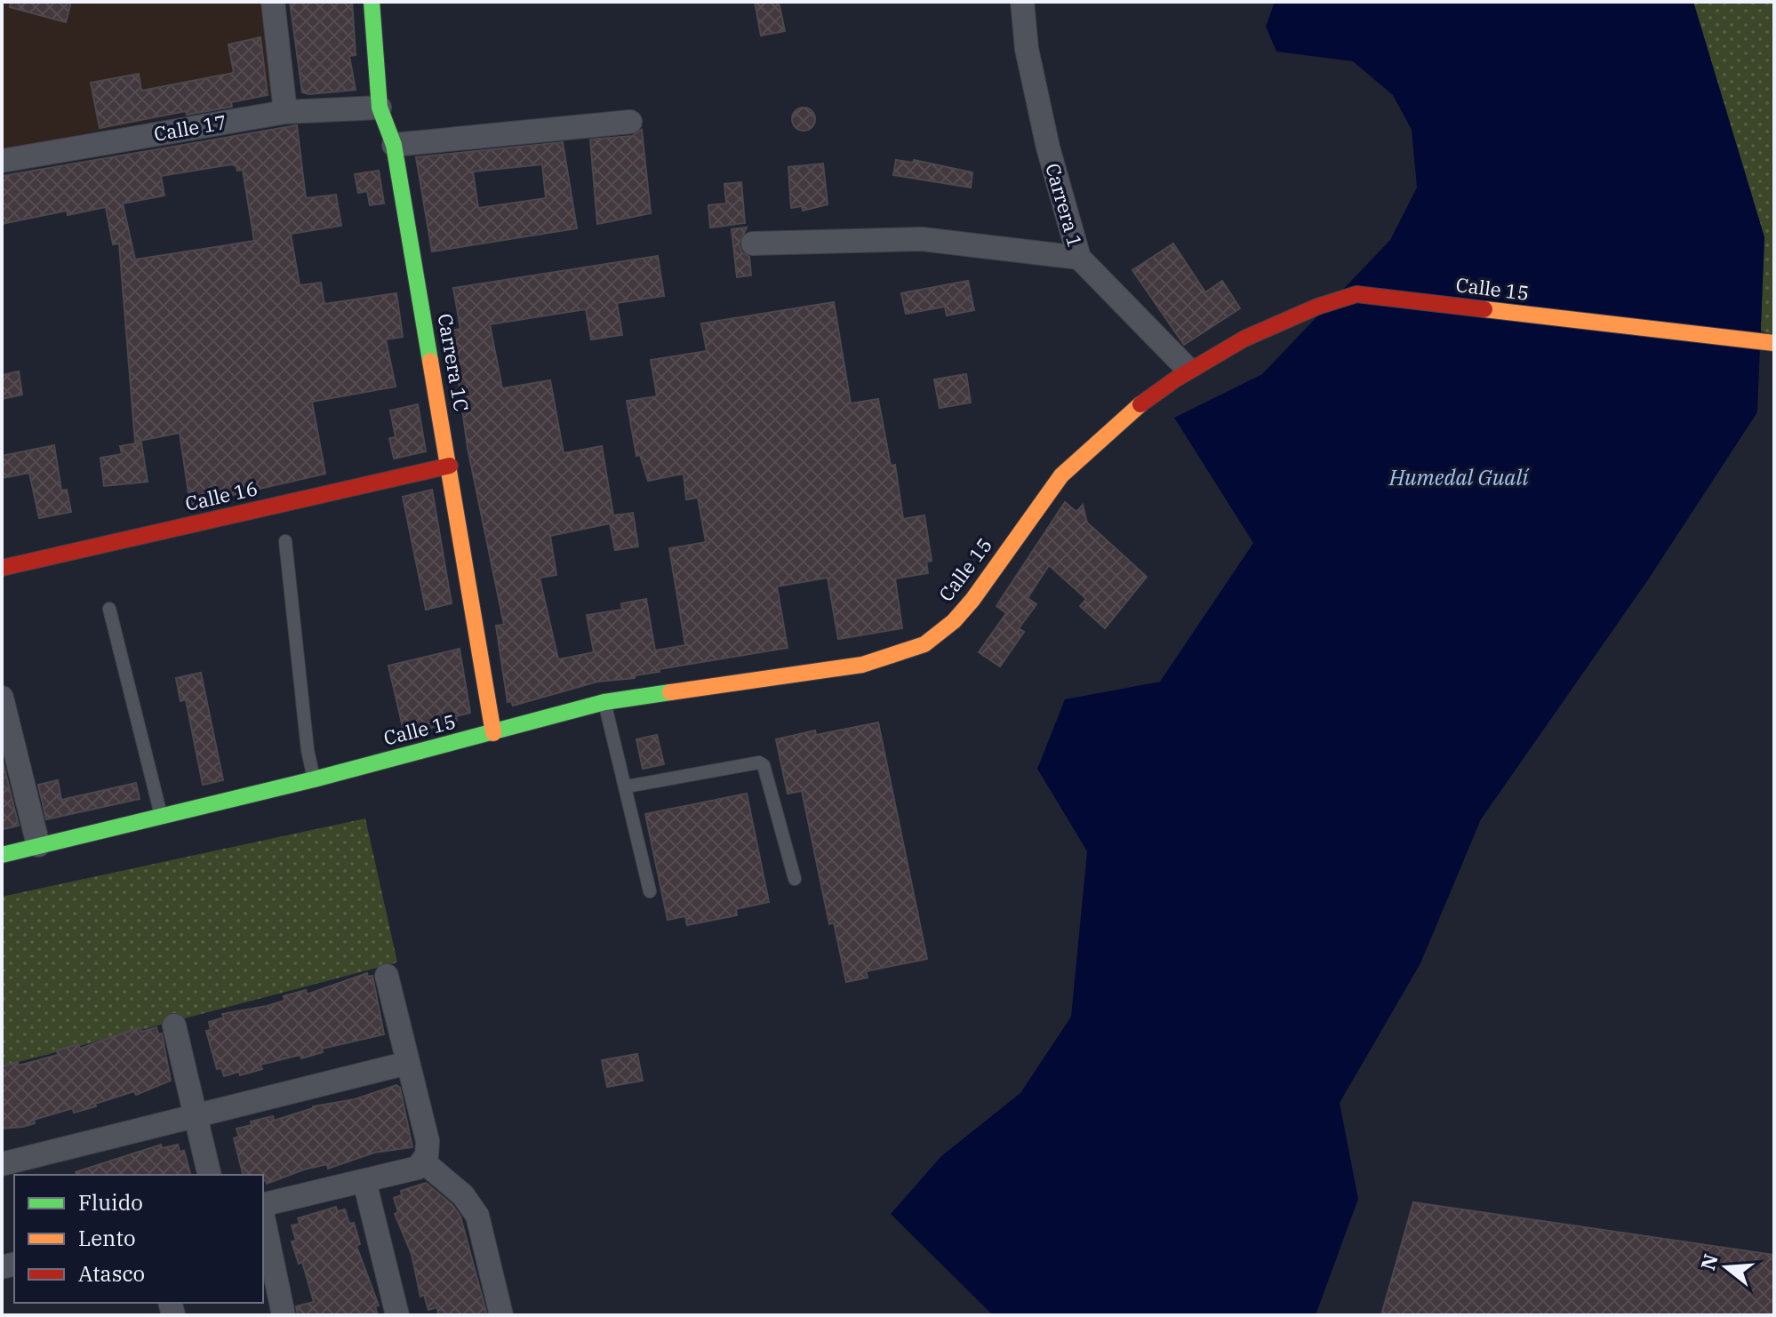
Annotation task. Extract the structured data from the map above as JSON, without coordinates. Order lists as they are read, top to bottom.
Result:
{
  "streets": {
    "street": [
      "Calle 17",
      "Carrera 1",
      "Calle 15",
      "Carrera 1C",
      "Calle 16"
    ]
  },
  "crossings": [
    ["Calle 17", "Carrera 1C"],
    ["Carrera 1", "Calle 15"],
    ["Calle 15", "Carrera 1C"],
    ["Carrera 1C", "Calle 16"]
  ],
  "water": ["Humedal Gualí"],
  "legend": ["Fluido", "Lento", "Atasco"],
  "north": "left"
}
